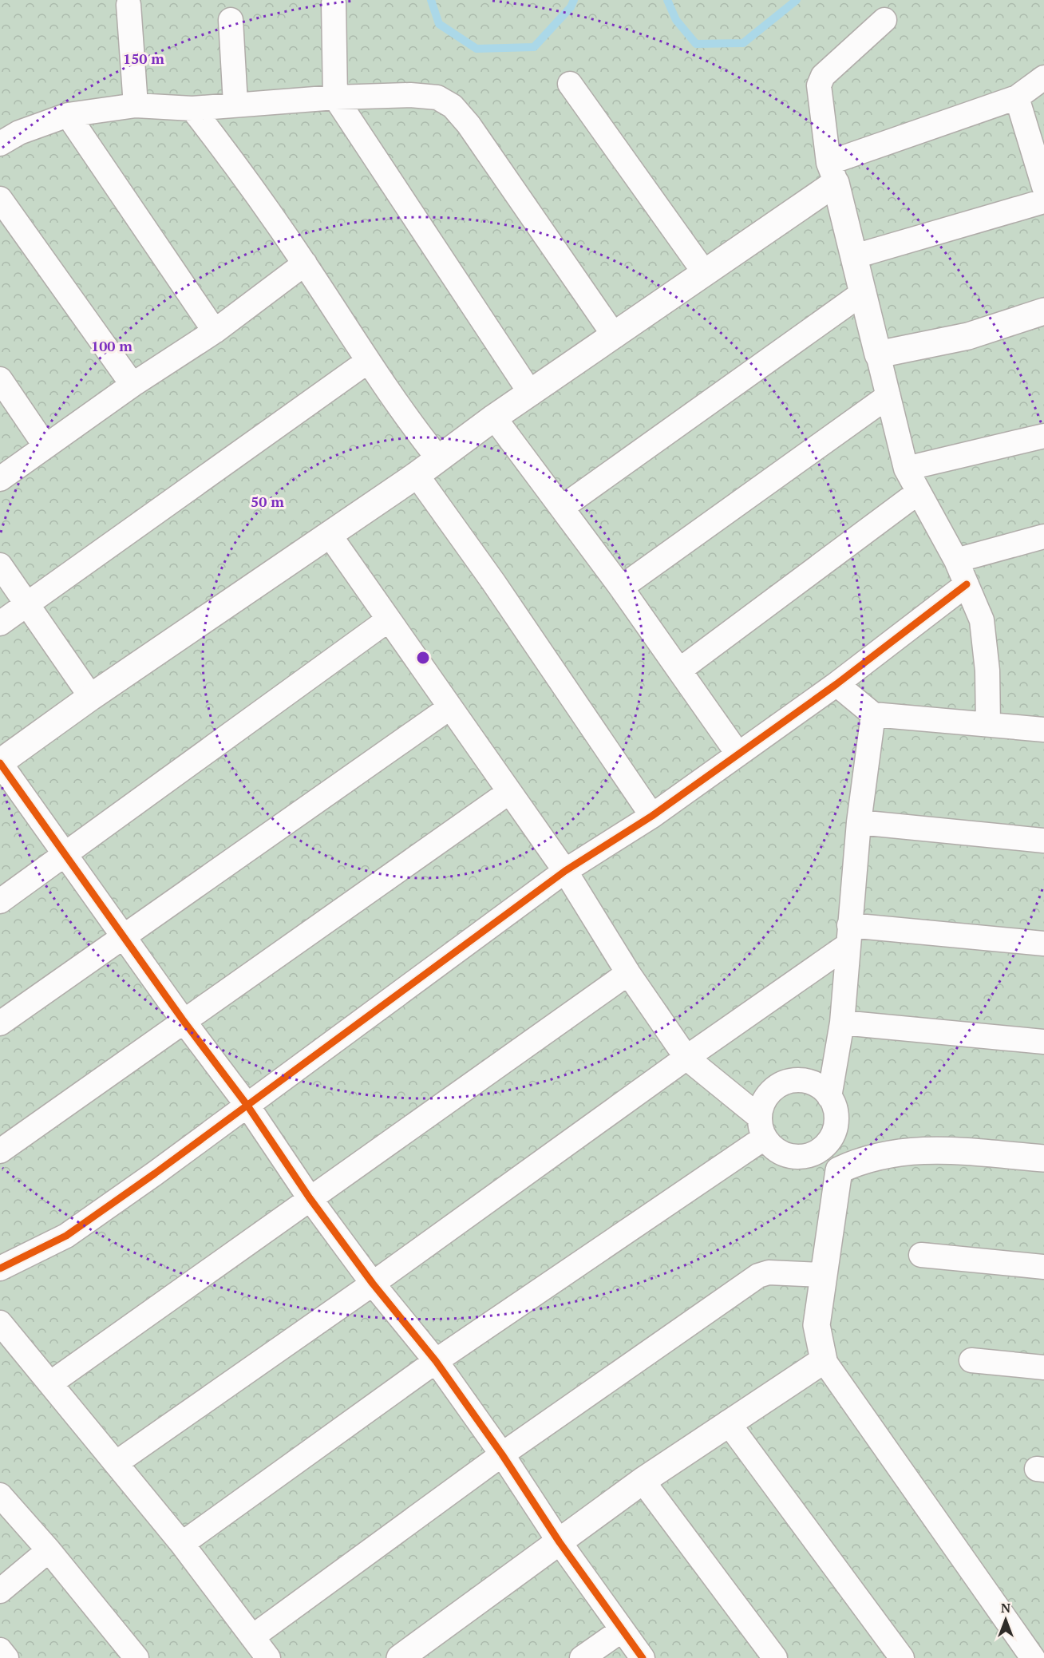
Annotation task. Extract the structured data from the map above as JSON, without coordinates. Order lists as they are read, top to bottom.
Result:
{
  "north": "top",
  "rings": ["150 m", "100 m", "50 m"]
}
